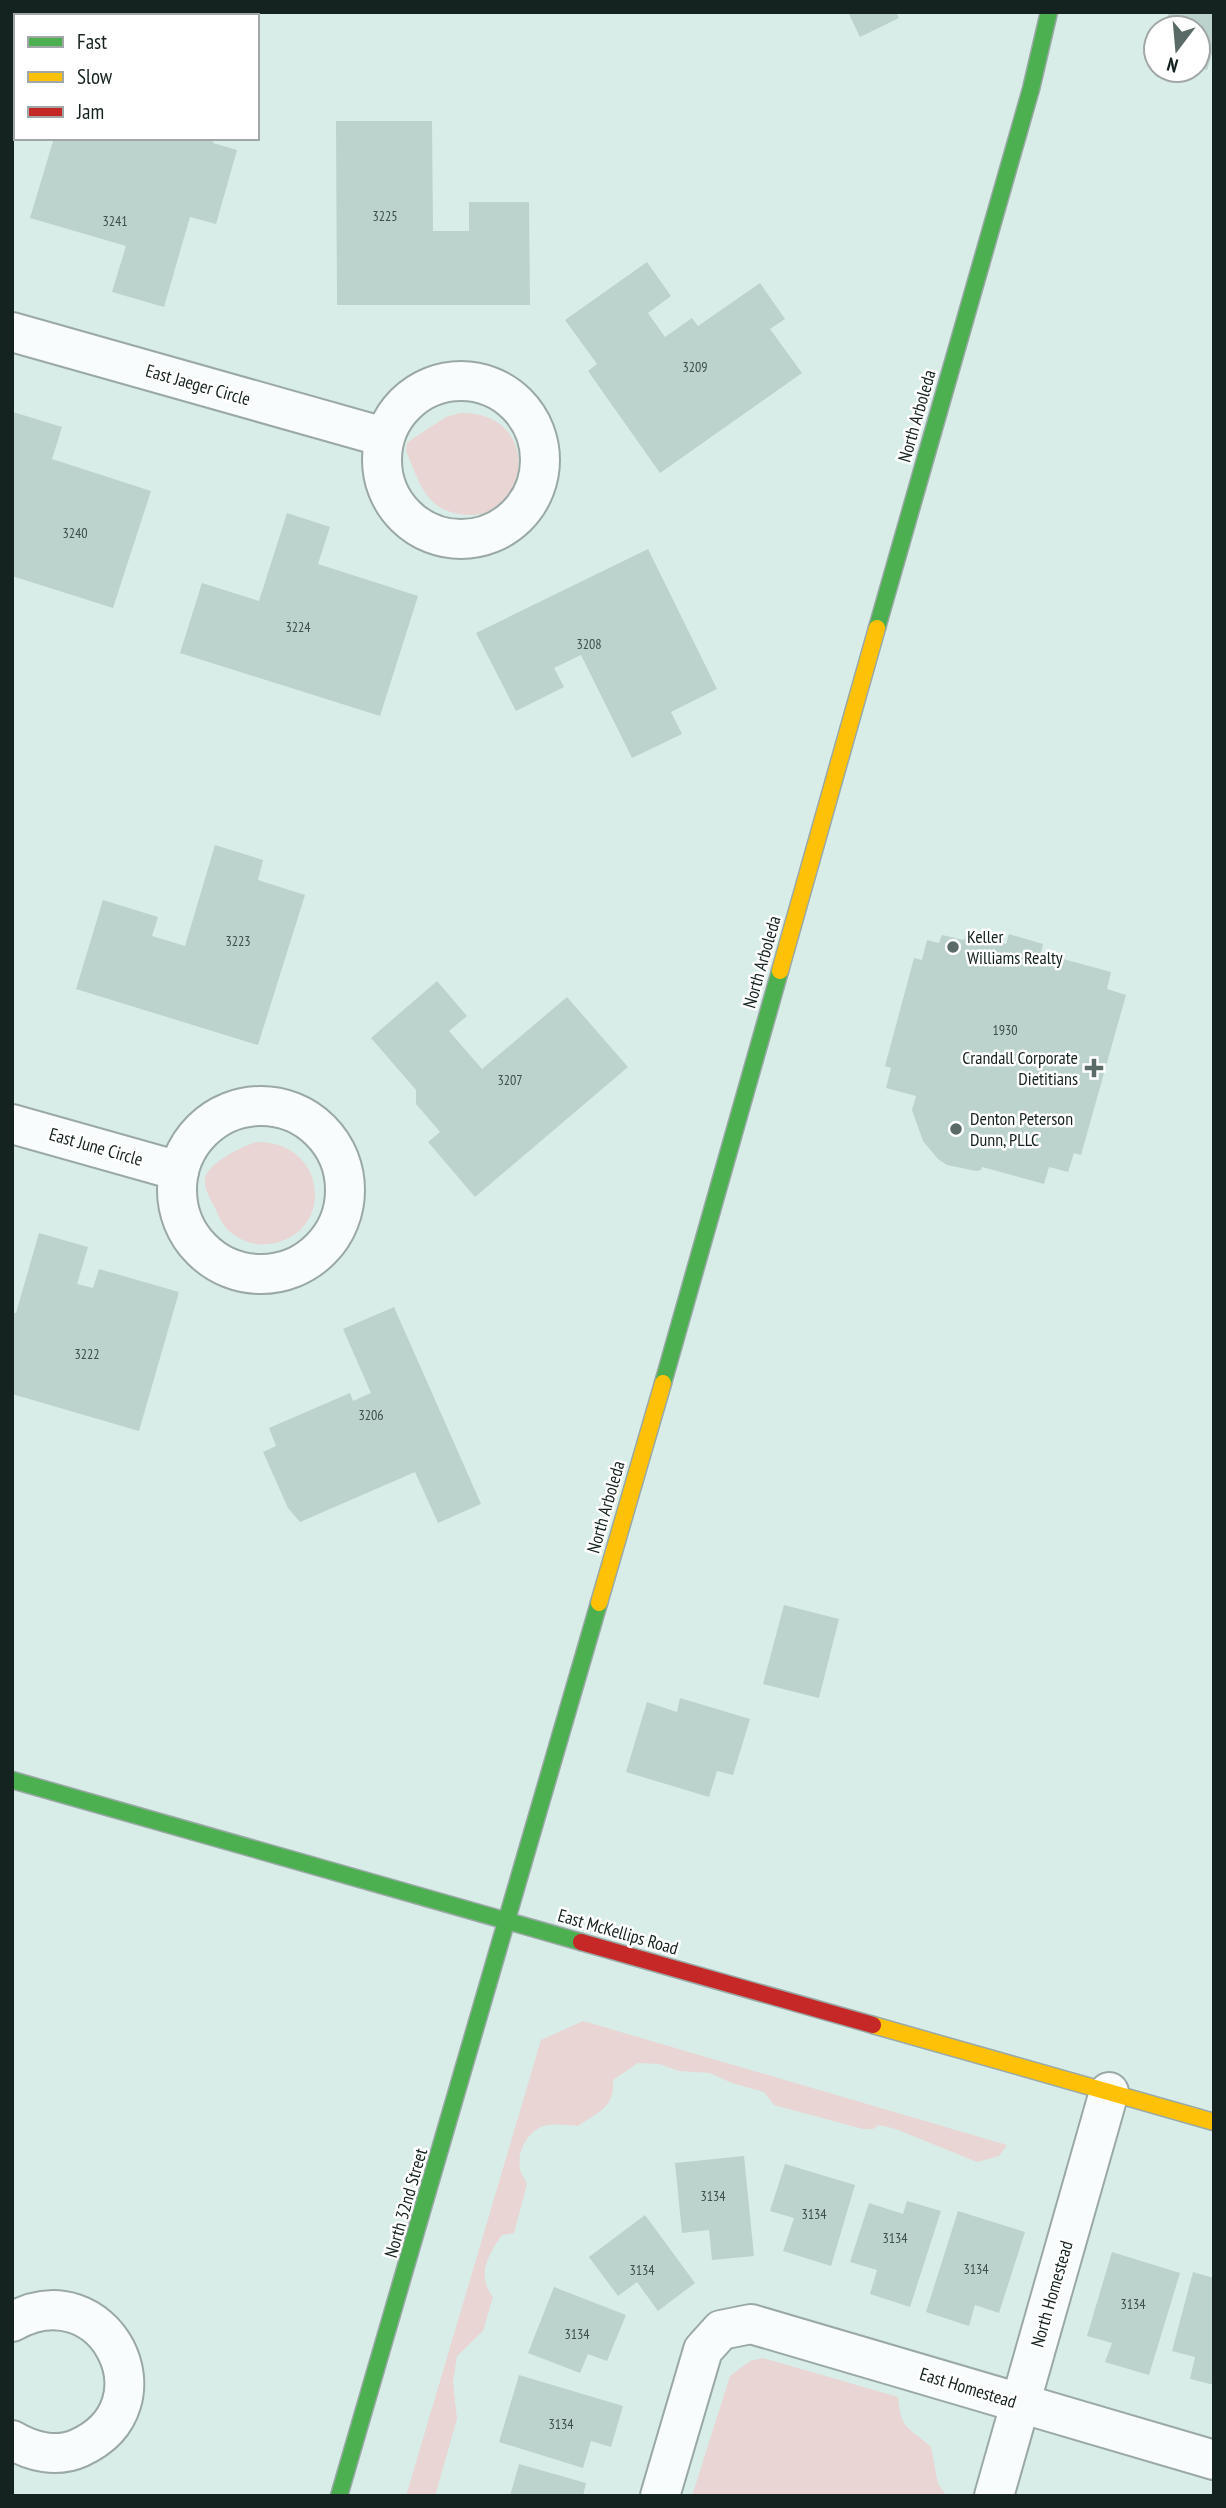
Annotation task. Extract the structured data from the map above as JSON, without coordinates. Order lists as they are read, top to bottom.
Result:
{
  "streets": {
    "street": [
      "East Jaeger Circle",
      "North Arboleda",
      "East June Circle",
      "East McKellips Road",
      "North 32nd Street",
      "North Homestead",
      "East Homestead"
    ]
  },
  "crossings": [
    ["North Arboleda", "East McKellips Road"],
    ["North Arboleda", "North 32nd Street"],
    ["East McKellips Road", "North 32nd Street"],
    ["East McKellips Road", "North Homestead"],
    ["North Homestead", "East Homestead"]
  ],
  "places": {
    "other": ["Keller Williams Realty", "Denton Peterson Dunn, PLLC"],
    "health": ["Crandall Corporate Dietitians"]
  },
  "house_numbers": [
    "3225",
    "3241",
    "3209",
    "3240",
    "3224",
    "3208",
    "3223",
    "1930",
    "3207",
    "3222",
    "3206",
    "3134",
    "3134",
    "3134",
    "3134",
    "3134",
    "3134",
    "3134",
    "3134"
  ],
  "legend": ["Fast", "Slow", "Jam"],
  "north": "bottom"
}
